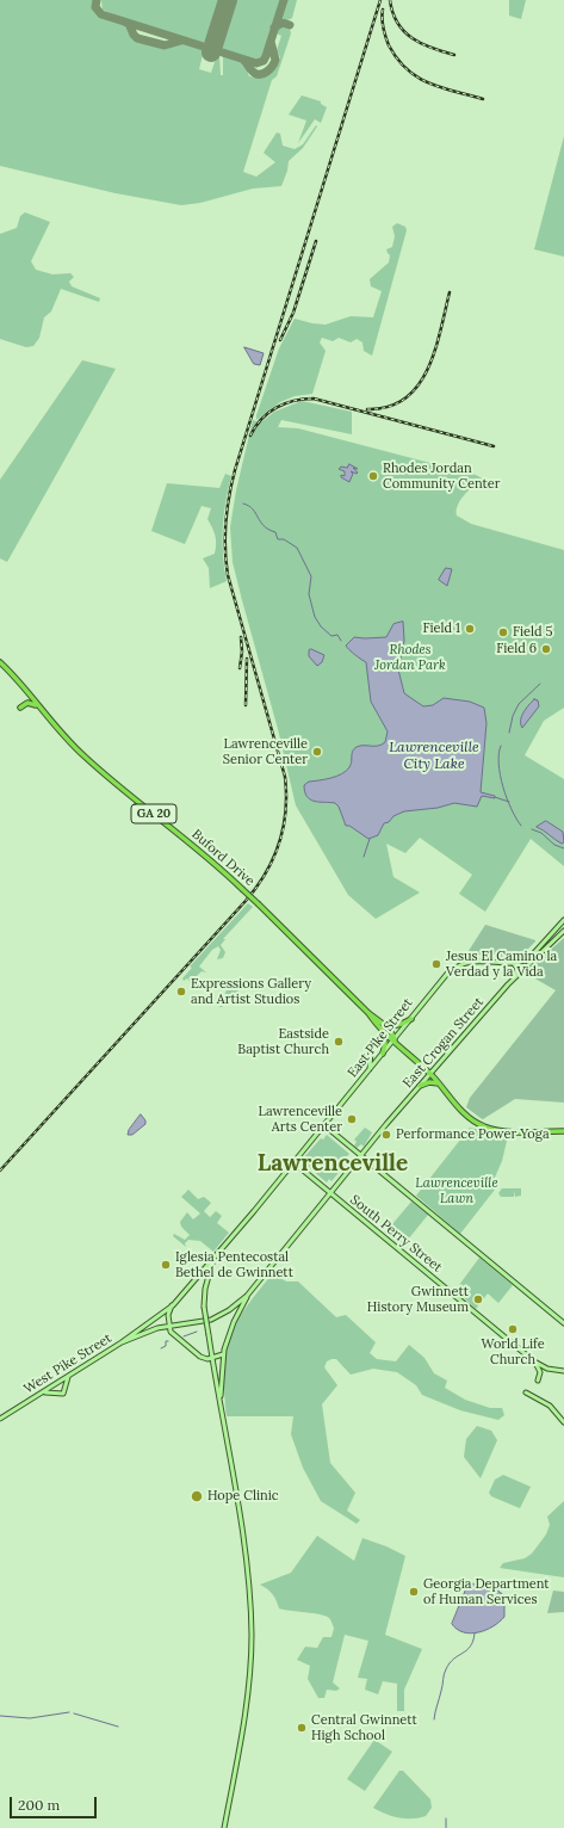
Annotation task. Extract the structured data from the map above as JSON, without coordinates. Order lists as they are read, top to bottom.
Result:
{
  "streets": {
    "highway": ["GA 20", "Buford Drive"],
    "main road": [
      "East Pike Street",
      "East Crogan Street",
      "South Perry Street",
      "West Pike Street"
    ]
  },
  "crossings": [
    ["GA 20", "Buford Drive"],
    ["GA 20", "East Crogan Street"],
    ["Buford Drive", "East Pike Street"],
    ["Buford Drive", "East Crogan Street"],
    ["East Pike Street", "West Pike Street"],
    ["East Crogan Street", "South Perry Street"],
    ["East Crogan Street", "West Pike Street"],
    ["South Perry Street", "West Pike Street"]
  ],
  "districts": ["Lawrenceville"],
  "water": ["Lawrenceville City Lake"],
  "parks": ["Rhodes Jordan Park", "Lawrenceville Lawn"],
  "places": [
    "Rhodes Jordan Community Center",
    "Field 1",
    "Field 5",
    "Field 6",
    "Lawrenceville Senior Center",
    "Jesus El Camino la Verdad y la Vida",
    "Expressions Gallery and Artist Studios",
    "Eastside Baptist Church",
    "Lawrenceville Arts Center",
    "Performance Power Yoga",
    "Iglesia Pentecostal Bethel de Gwinnett",
    "Gwinnett History Museum",
    "World Life Church",
    "Hope Clinic",
    "Georgia Department of Human Services",
    "Central Gwinnett High School"
  ],
  "scale_bar": "200 m"
}
